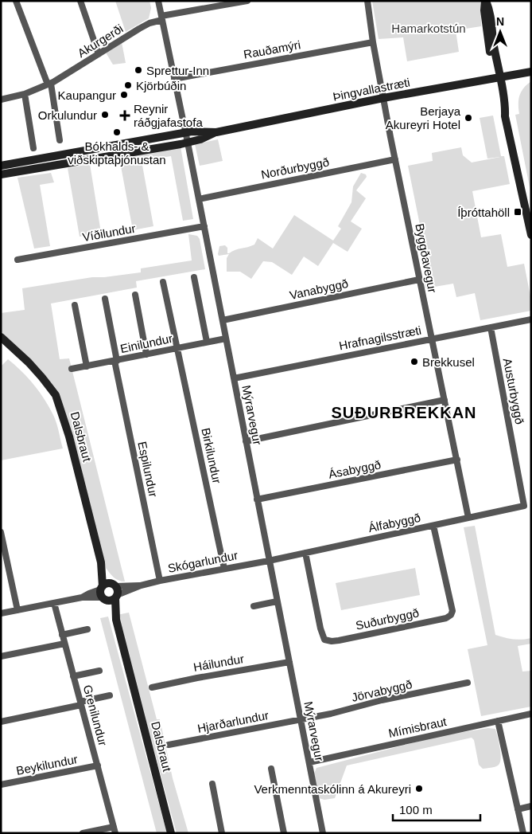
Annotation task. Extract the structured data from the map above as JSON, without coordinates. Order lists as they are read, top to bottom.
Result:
{
  "streets": {
    "street": [
      "Akurgerði",
      "Rauðamýri",
      "Þingvallastræti",
      "Norðurbyggð",
      "Víðilundur",
      "Byggðavegur",
      "Vanabyggð",
      "Hrafnagilsstræti",
      "Einilundur",
      "Austurbyggð",
      "Mýrarvegur",
      "Dalsbraut",
      "Birkilundur",
      "Espilundur",
      "Ásabyggð",
      "Álfabyggð",
      "Skógarlundur",
      "Suðurbyggð",
      "Háilundur",
      "Jörvabyggð",
      "Grenilundur",
      "Hjarðarlundur",
      "Mímisbraut",
      "Beykilundur"
    ]
  },
  "crossings": [
    ["Akurgerði", "Mýrarvegur"],
    ["Rauðamýri", "Byggðavegur"],
    ["Rauðamýri", "Mýrarvegur"],
    ["Þingvallastræti", "Byggðavegur"],
    ["Þingvallastræti", "Mýrarvegur"],
    ["Norðurbyggð", "Byggðavegur"],
    ["Norðurbyggð", "Mýrarvegur"],
    ["Víðilundur", "Mýrarvegur"],
    ["Byggðavegur", "Vanabyggð"],
    ["Byggðavegur", "Hrafnagilsstræti"],
    ["Byggðavegur", "Ásabyggð"],
    ["Byggðavegur", "Álfabyggð"],
    ["Vanabyggð", "Mýrarvegur"],
    ["Hrafnagilsstræti", "Austurbyggð"],
    ["Hrafnagilsstræti", "Mýrarvegur"],
    ["Einilundur", "Mýrarvegur"],
    ["Einilundur", "Birkilundur"],
    ["Einilundur", "Espilundur"],
    ["Austurbyggð", "Álfabyggð"],
    ["Mýrarvegur", "Ásabyggð"],
    ["Mýrarvegur", "Álfabyggð"],
    ["Mýrarvegur", "Skógarlundur"],
    ["Mýrarvegur", "Háilundur"],
    ["Mýrarvegur", "Jörvabyggð"],
    ["Mýrarvegur", "Hjarðarlundur"],
    ["Mýrarvegur", "Mímisbraut"],
    ["Dalsbraut", "Skógarlundur"],
    ["Birkilundur", "Skógarlundur"],
    ["Espilundur", "Skógarlundur"],
    ["Álfabyggð", "Skógarlundur"],
    ["Álfabyggð", "Suðurbyggð"],
    ["Jörvabyggð", "Hjarðarlundur"],
    ["Grenilundur", "Beykilundur"]
  ],
  "districts": ["SUÐURBREKKAN"],
  "parks": ["Hamarkotstún"],
  "places": {
    "other": [
      "Sprettur-Inn",
      "Kjörbúðin",
      "Kaupangur",
      "Orkulundur",
      "Berjaya Akureyri Hotel",
      "Bókhalds- & viðskiptaþjónustan",
      "Brekkusel",
      "Verkmenntaskólinn á Akureyri"
    ],
    "health": ["Reynir ráðgjafastofa"],
    "transit": ["Íþróttahöll"]
  },
  "scale_bar": "100 m",
  "north": "top"
}
